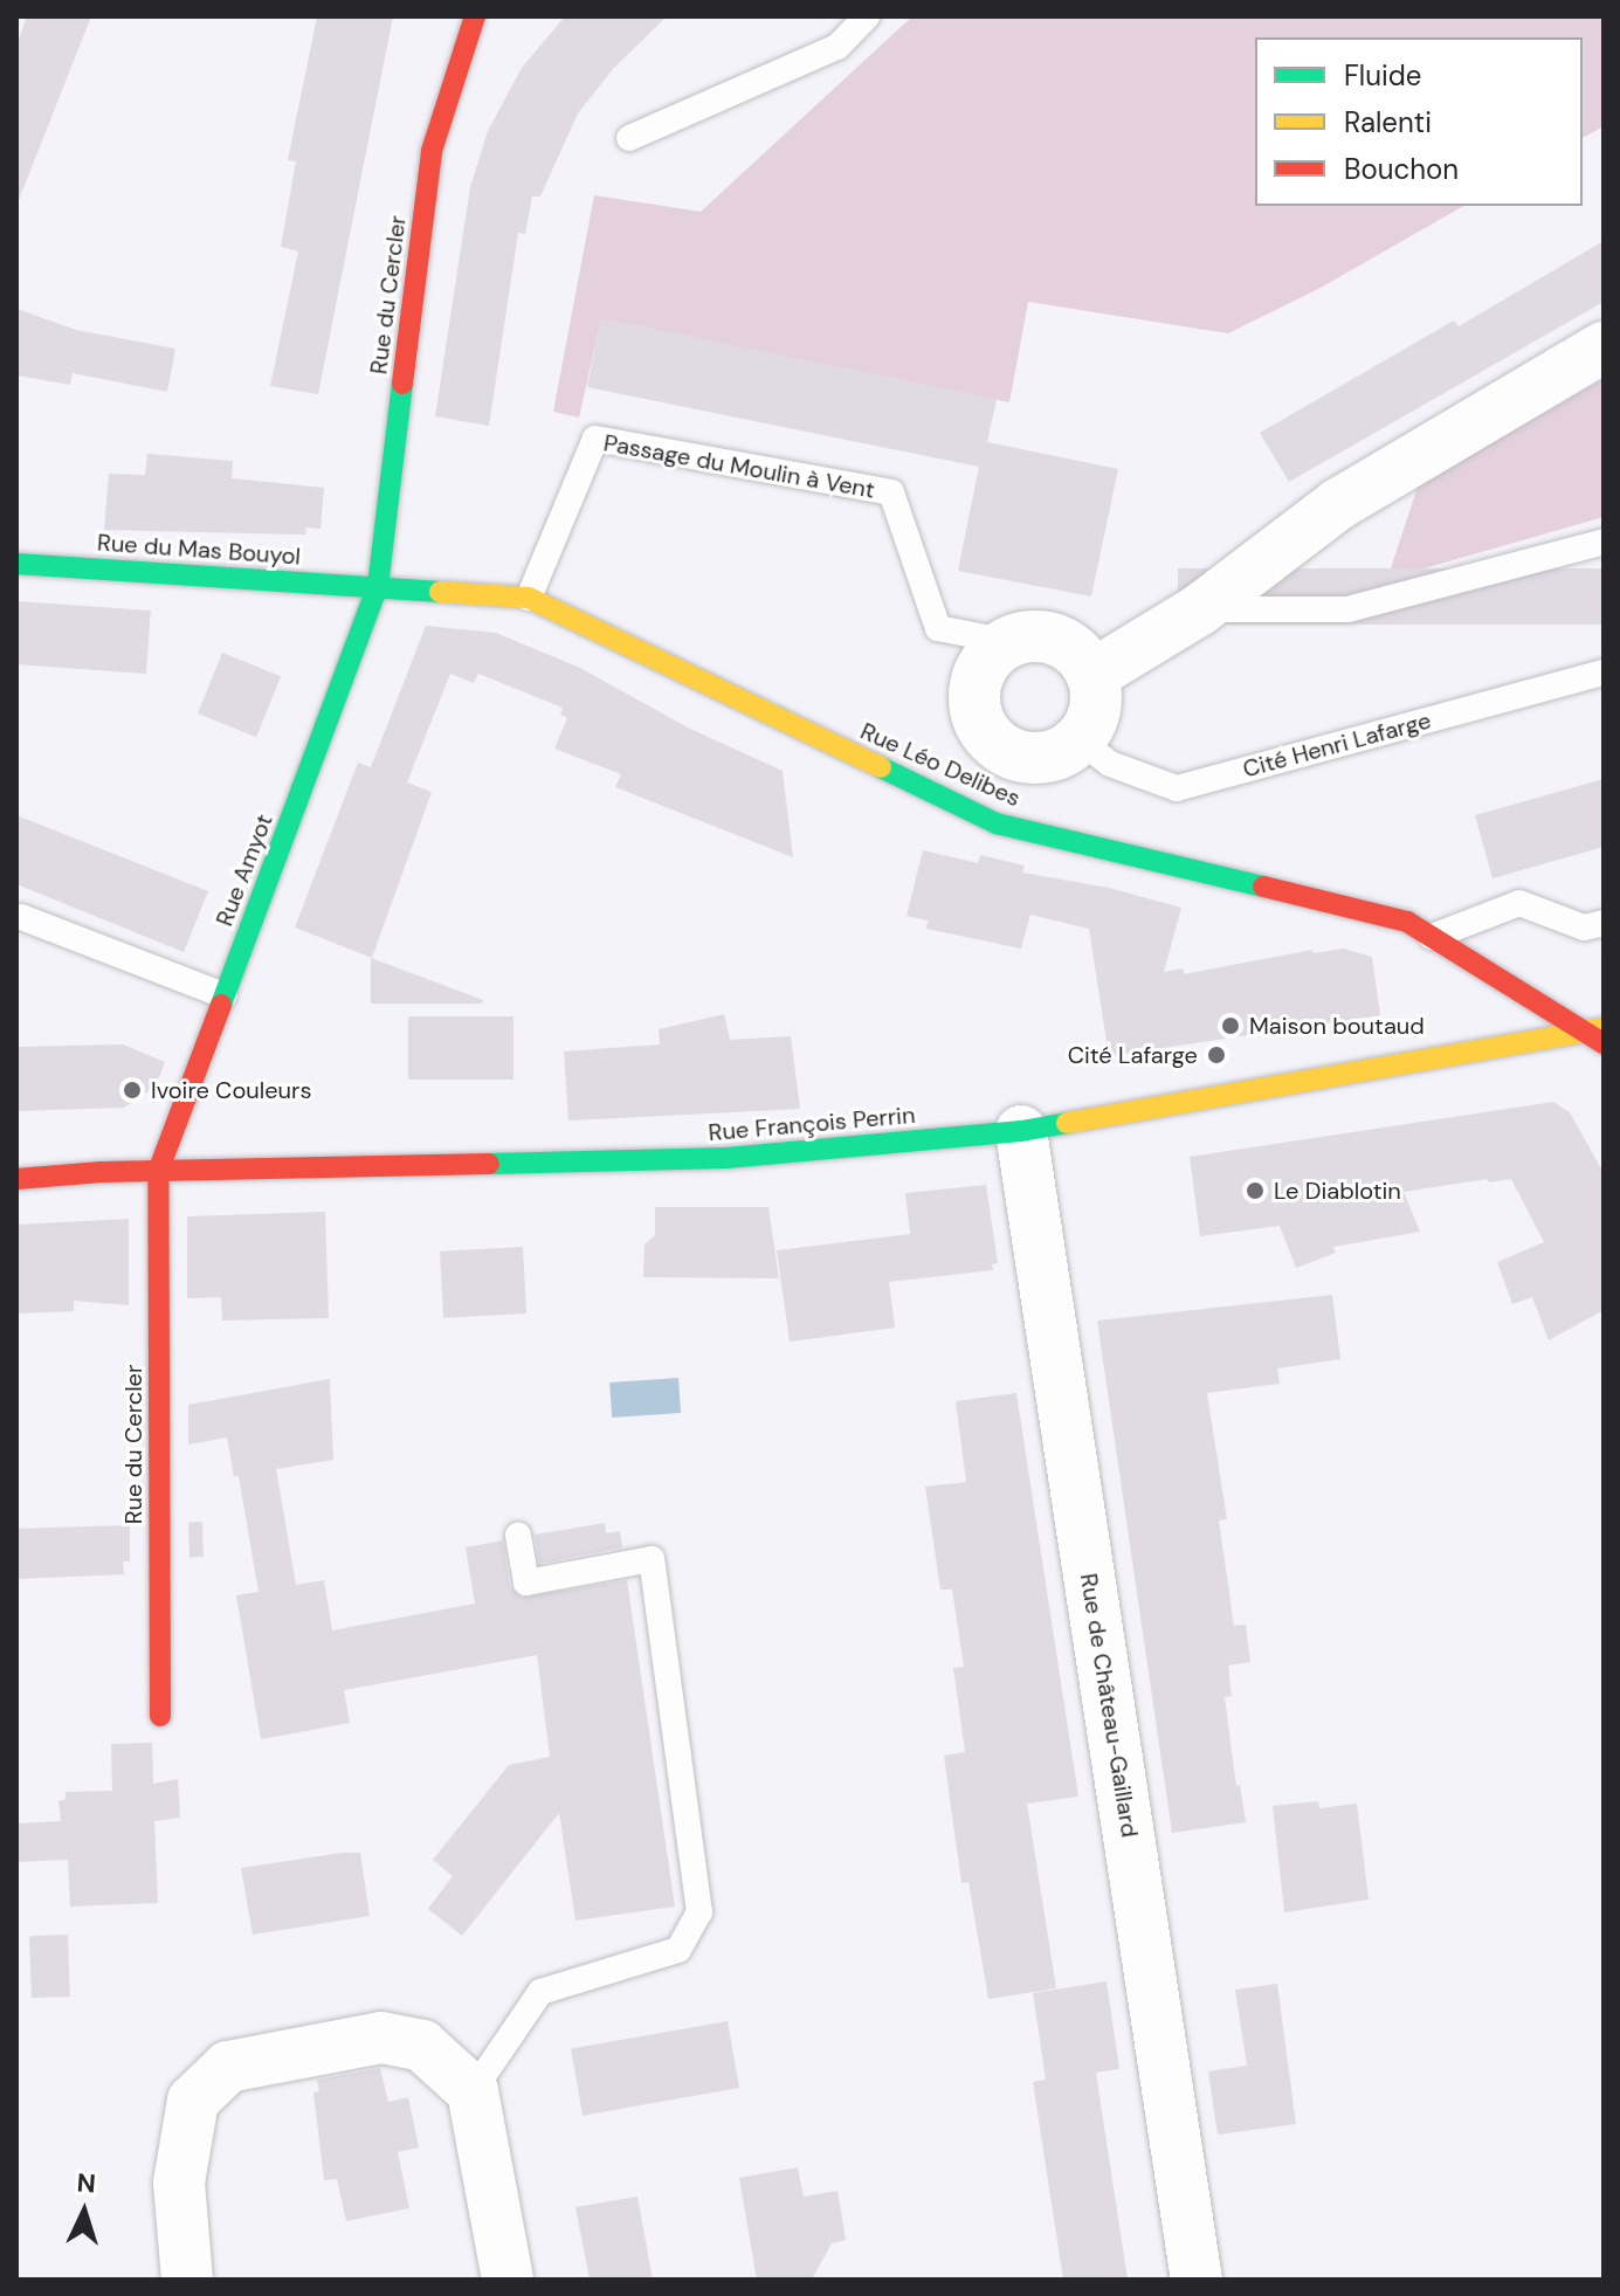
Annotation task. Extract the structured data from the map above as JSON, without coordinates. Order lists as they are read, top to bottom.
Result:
{
  "streets": {
    "street": [
      "Rue du Cercler",
      "Rue du Mas Bouyol",
      "Rue Léo Delibes",
      "Rue Amyot",
      "Rue François Perrin",
      "Rue de Château-Gaillard"
    ],
    "lane": ["Passage du Moulin à Vent", "Cité Henri Lafarge"]
  },
  "crossings": [
    ["Rue du Cercler", "Rue du Mas Bouyol"],
    ["Rue du Cercler", "Rue Léo Delibes"],
    ["Rue du Cercler", "Rue Amyot"],
    ["Rue du Cercler", "Rue François Perrin"],
    ["Passage du Moulin à Vent", "Cité Henri Lafarge"],
    ["Passage du Moulin à Vent", "Rue Léo Delibes"],
    ["Rue du Mas Bouyol", "Rue Léo Delibes"],
    ["Rue du Mas Bouyol", "Rue Amyot"],
    ["Rue Léo Delibes", "Rue Amyot"],
    ["Rue Léo Delibes", "Rue François Perrin"],
    ["Rue Amyot", "Rue François Perrin"],
    ["Rue François Perrin", "Rue de Château-Gaillard"]
  ],
  "places": [
    "Maison boutaud",
    "Cité Lafarge",
    "Ivoire Couleurs",
    "Le Diablotin"
  ],
  "legend": ["Fluide", "Ralenti", "Bouchon"],
  "north": "top"
}
